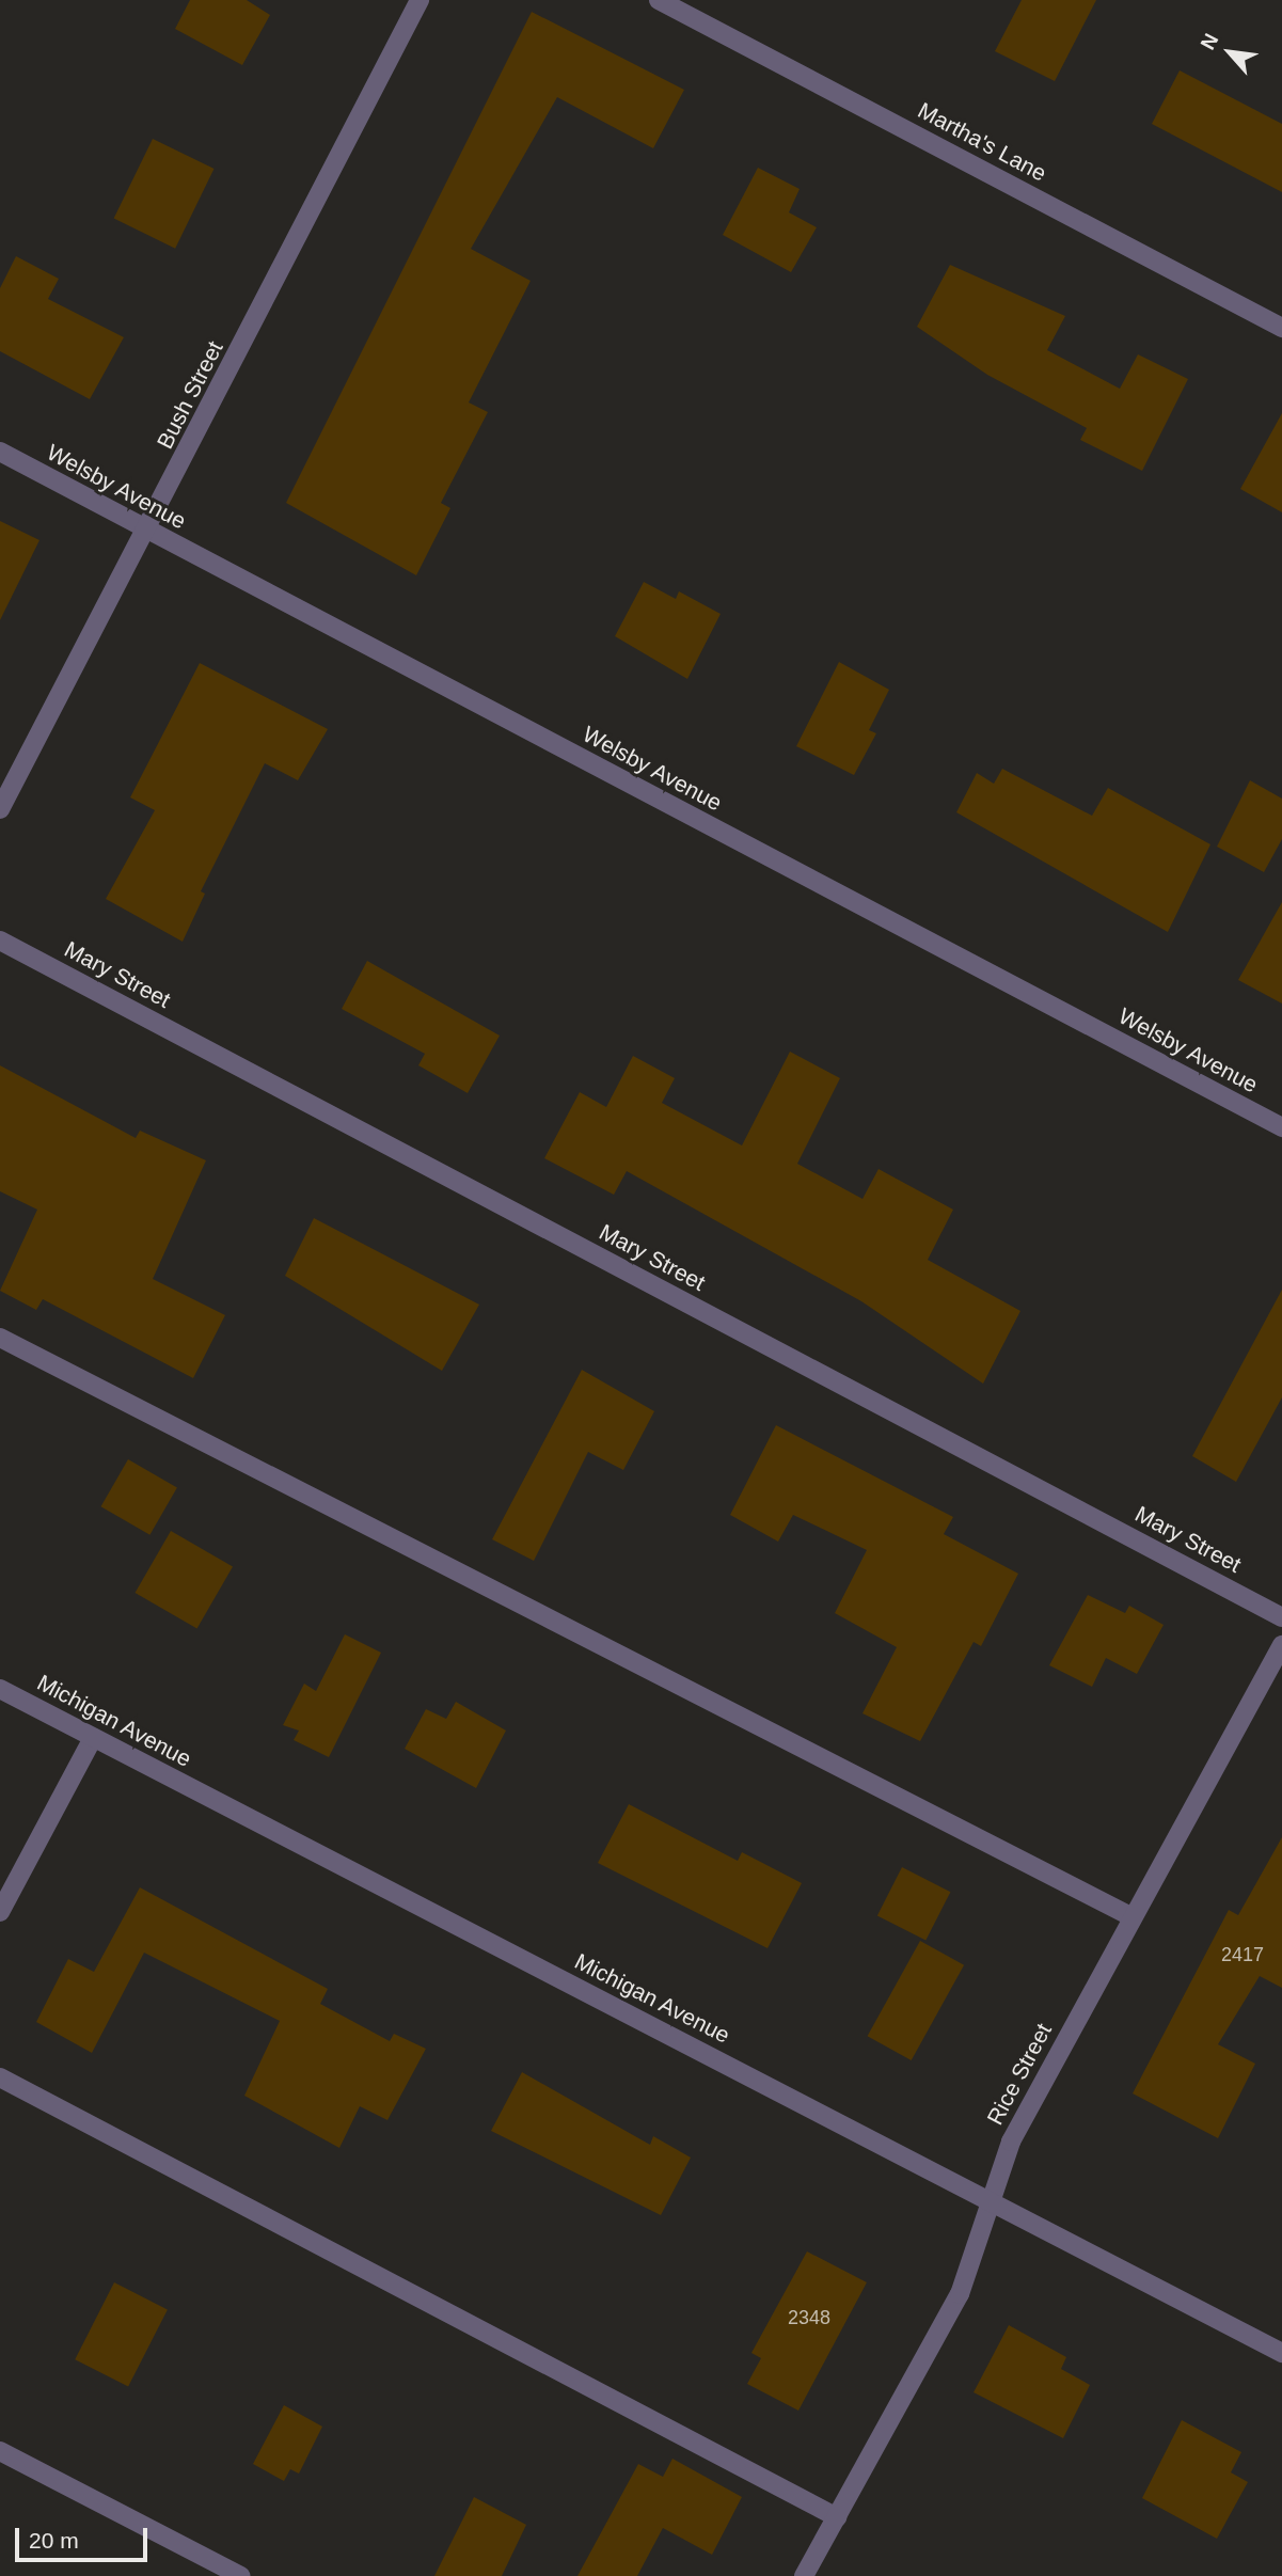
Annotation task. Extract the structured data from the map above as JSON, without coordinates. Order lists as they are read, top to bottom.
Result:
{
  "streets": {
    "street": [
      "Martha's Lane",
      "Bush Street",
      "Welsby Avenue",
      "Mary Street",
      "Michigan Avenue",
      "Rice Street"
    ]
  },
  "crossings": [
    ["Bush Street", "Welsby Avenue"],
    ["Michigan Avenue", "Rice Street"]
  ],
  "house_numbers": ["2417", "2348"],
  "scale_bar": "20 m",
  "north": "top left"
}
